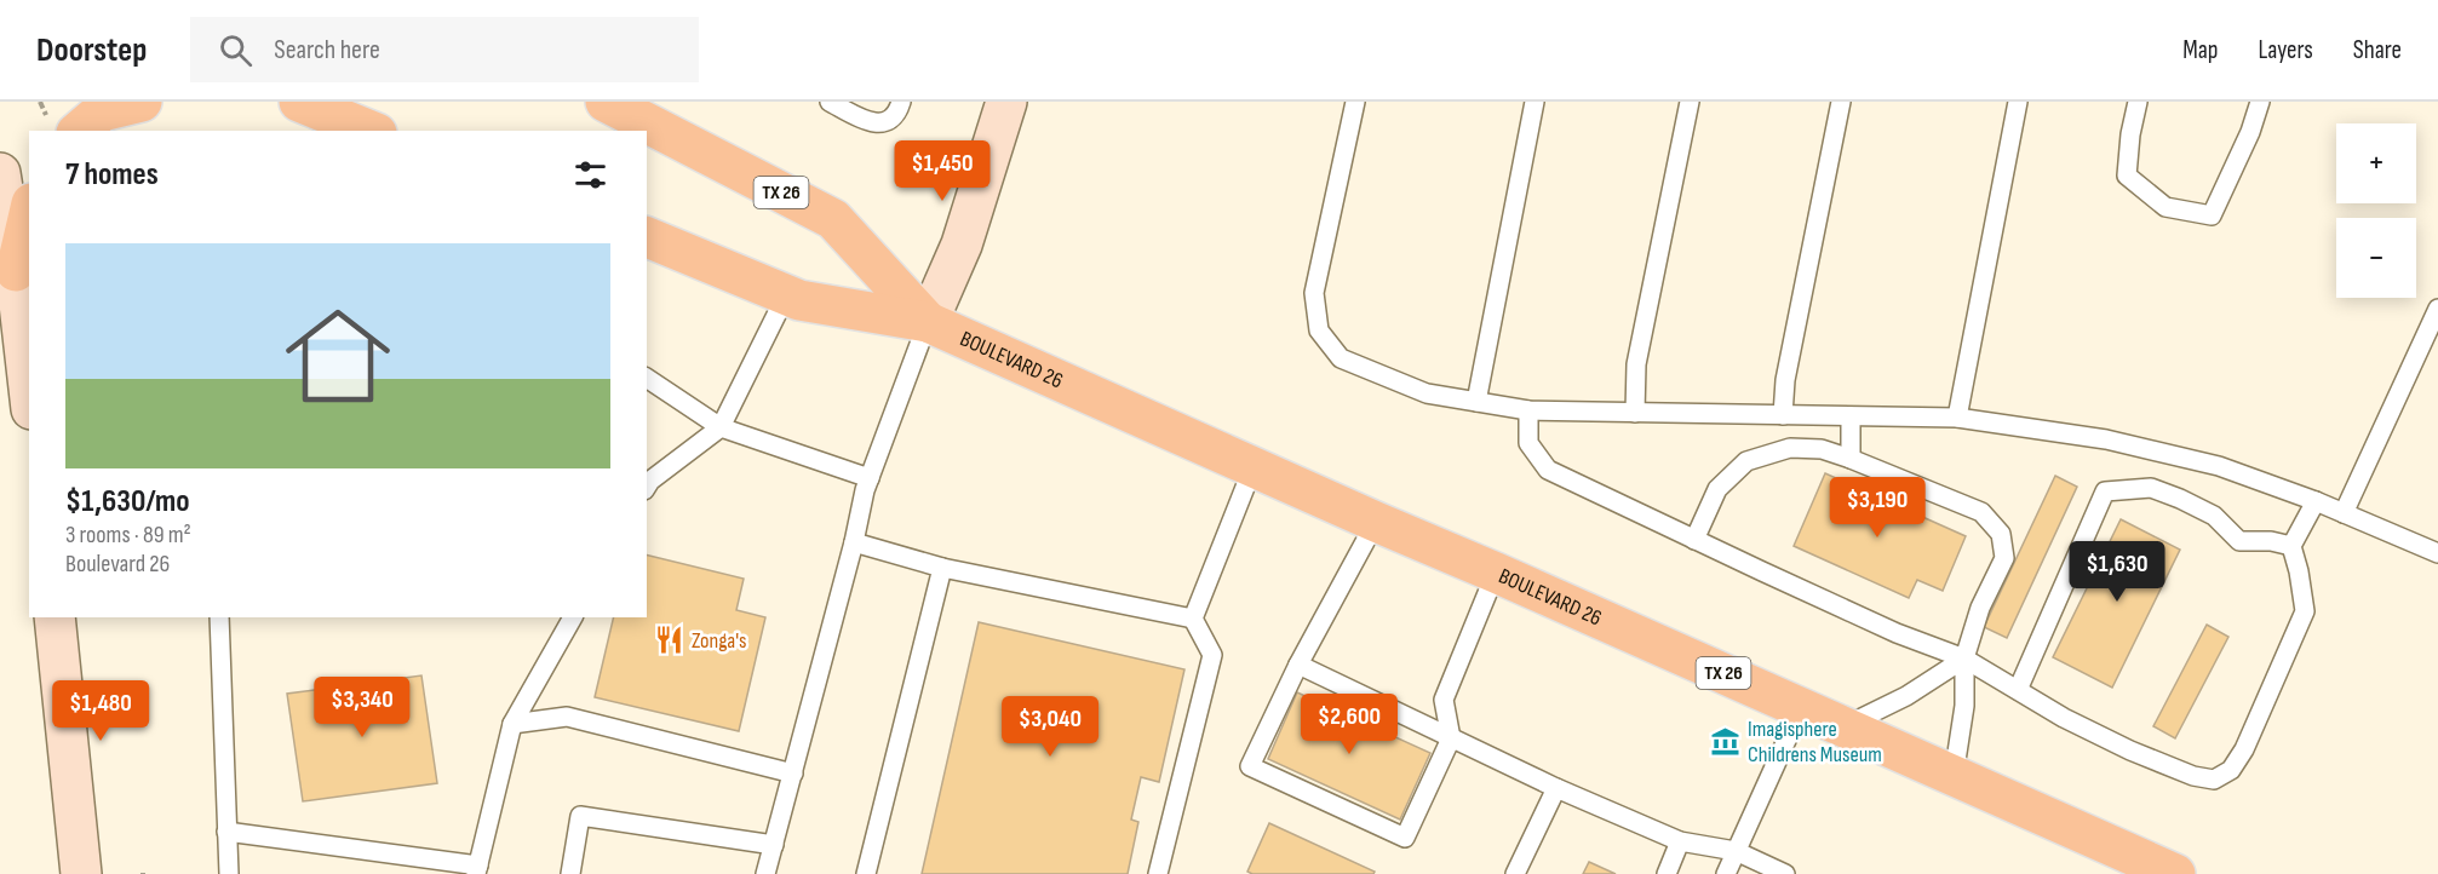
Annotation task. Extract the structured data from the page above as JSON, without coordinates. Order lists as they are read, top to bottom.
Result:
{
  "streets": {
    "main road": ["TX 26", "BOULEVARD 26"]
  },
  "places": {
    "restaurant": ["Zonga's"],
    "museum": ["Imagisphere Childrens Museum"]
  },
  "page": {
    "header": "Doorstep",
    "search": "Search here",
    "nav": ["Map", "Layers", "Share"],
    "map_buttons": ["+", "−"],
    "heading": "7 homes",
    "price": [
      "$1,450",
      "$3,190",
      "$1,630",
      "$3,340",
      "$1,480",
      "$2,600",
      "$3,040"
    ],
    "list": [
      {
        "name": "$1,630/mo",
        "note": "3 rooms · 89 m² · Boulevard 26"
      }
    ]
  }
}
